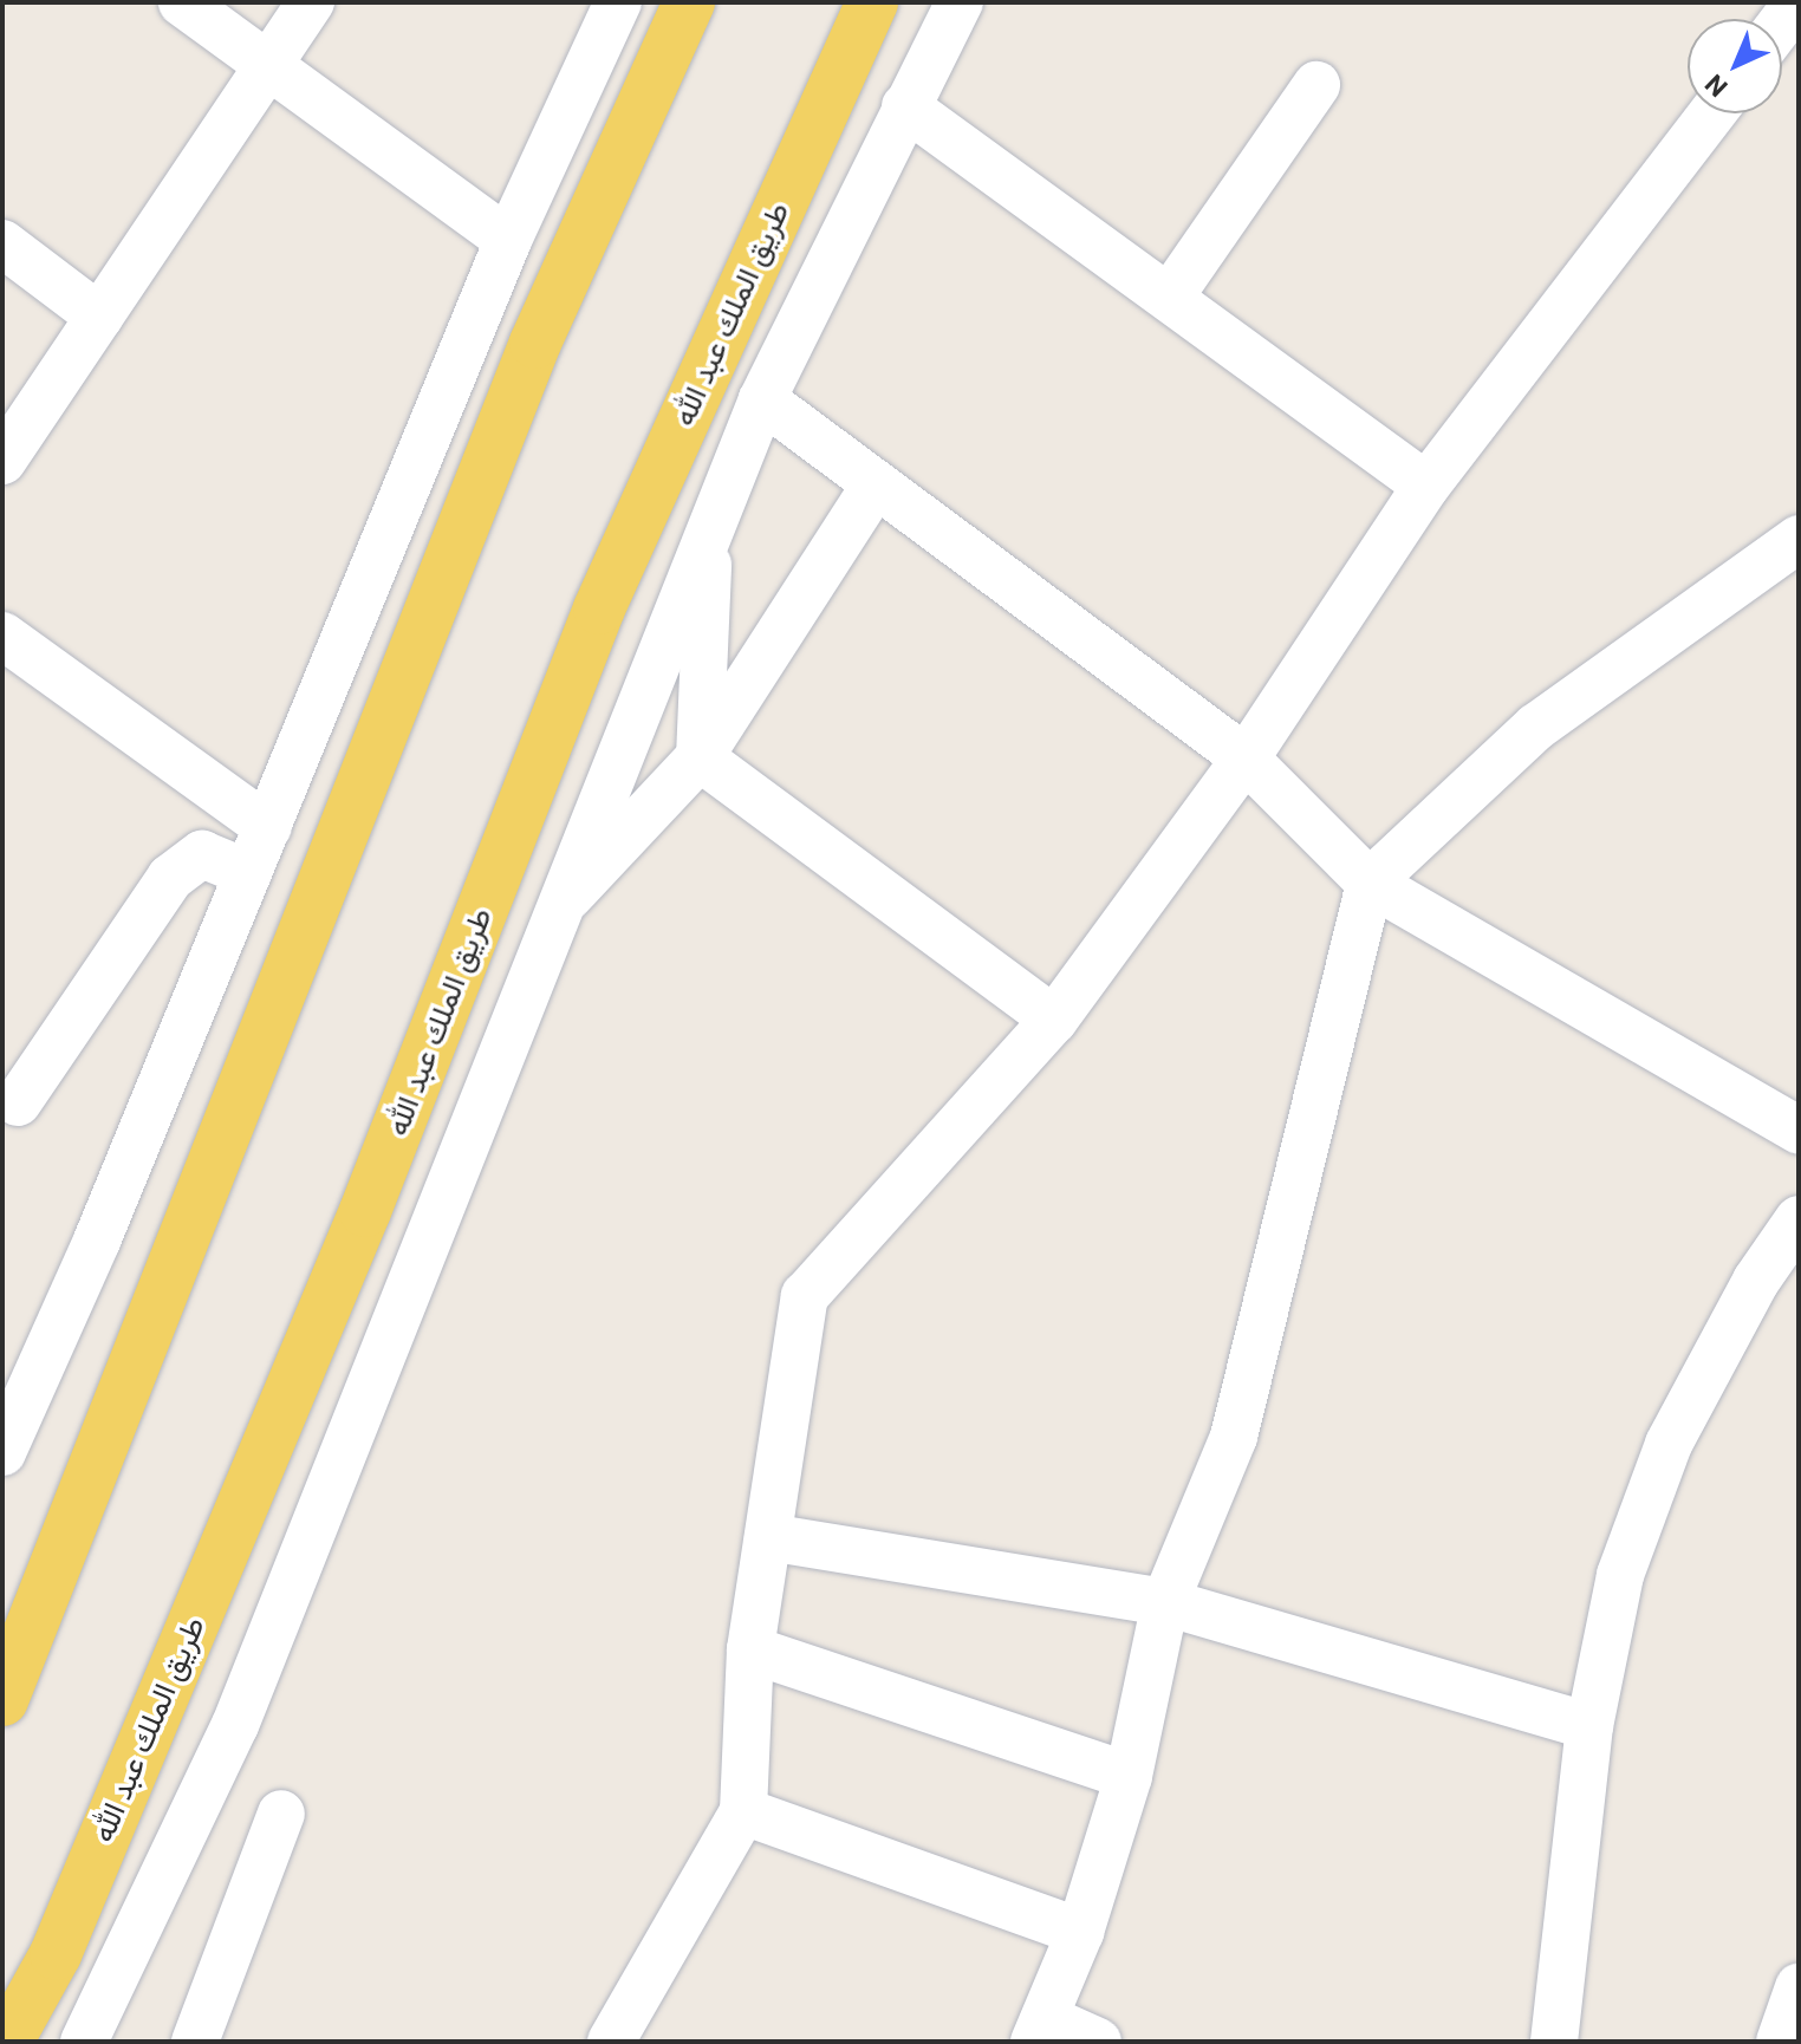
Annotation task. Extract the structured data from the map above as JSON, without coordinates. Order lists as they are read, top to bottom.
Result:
{
  "streets": {
    "main road": ["طريق الملك عبد الله"]
  },
  "north": "bottom left"
}
